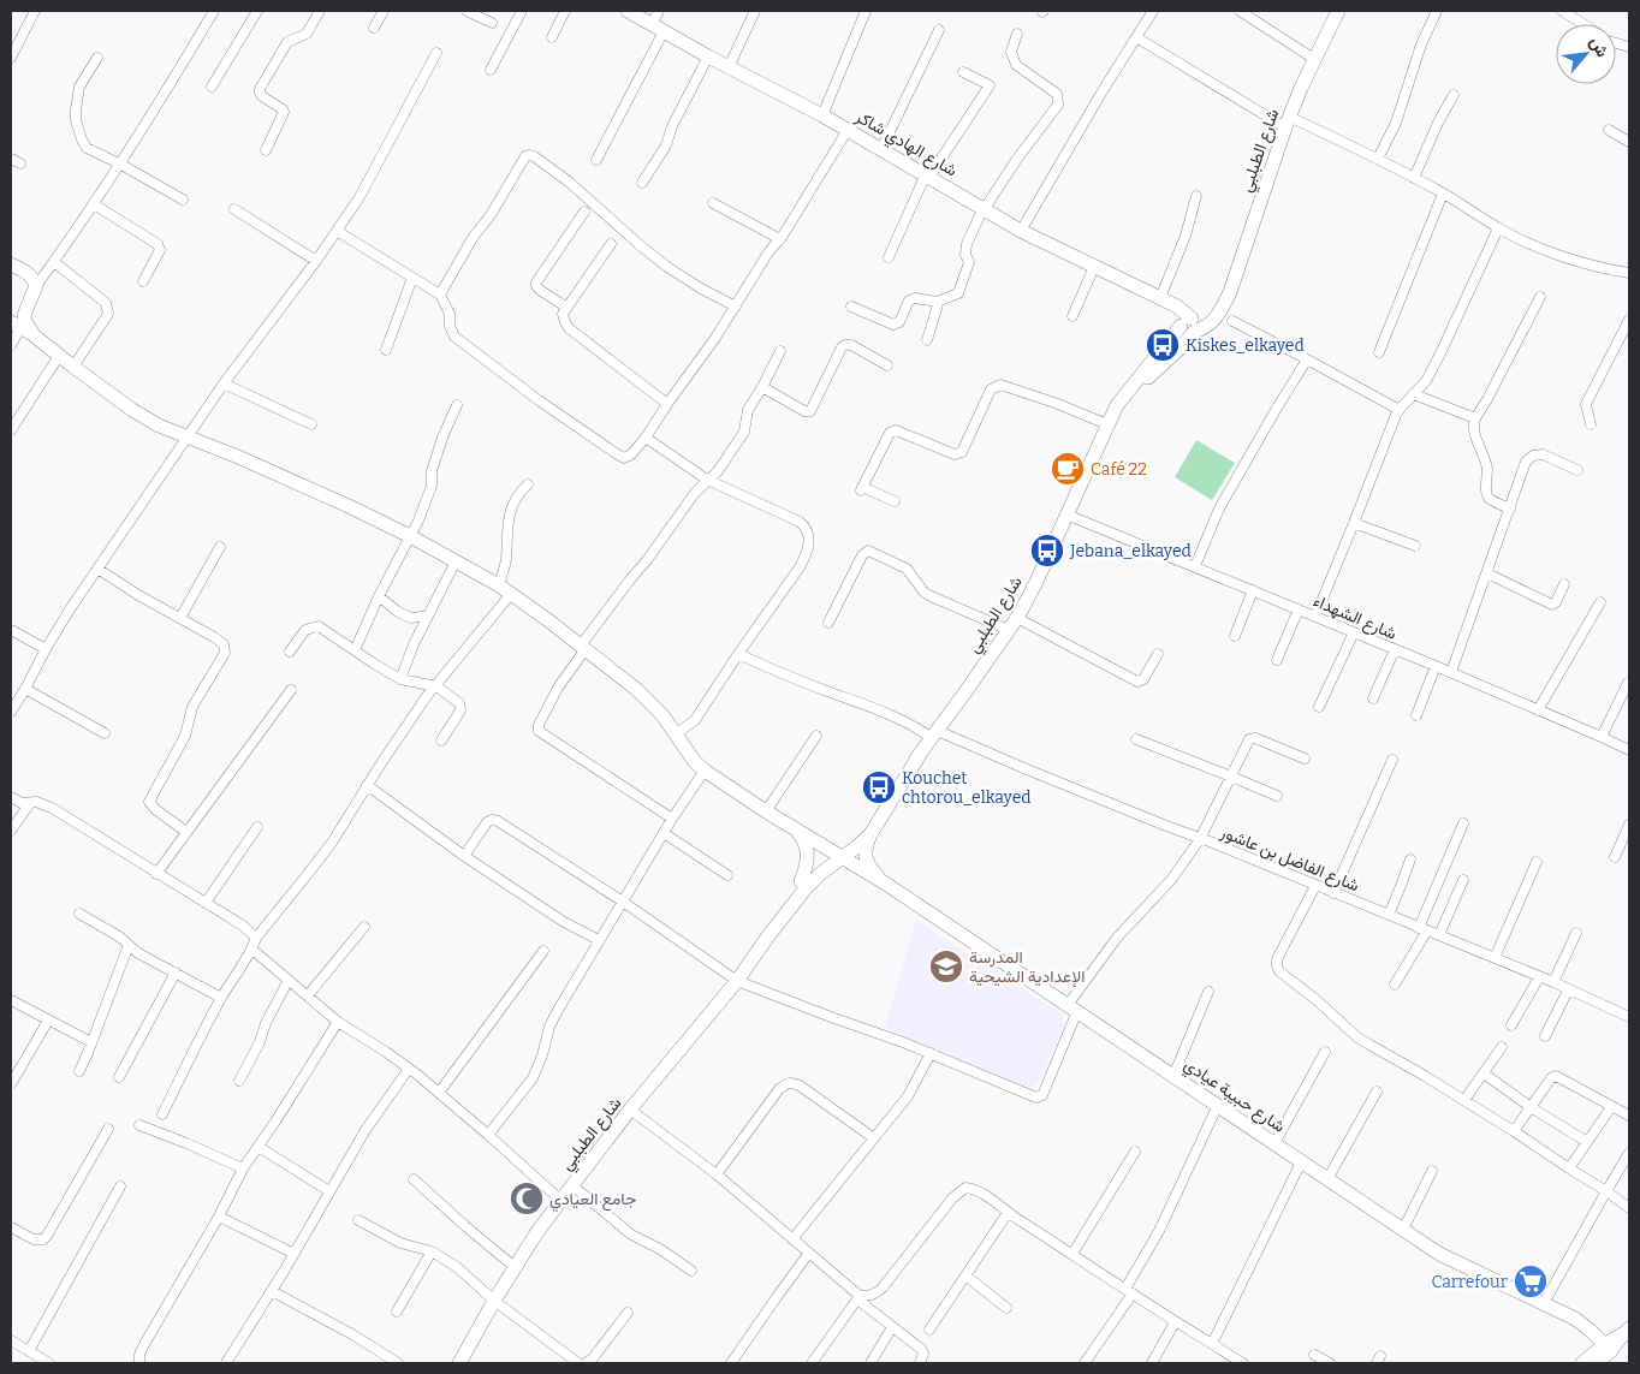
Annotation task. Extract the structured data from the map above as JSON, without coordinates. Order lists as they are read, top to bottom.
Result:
{
  "streets": {
    "street": [
      "شارع الهادي شاكر",
      "شارع الطبلبي",
      "شارع الشهداء",
      "شارع الفاضل بن عاشور",
      "شارع حبيبة عيادي"
    ]
  },
  "crossings": [
    ["شارع الطبلبي", "شارع الشهداء"],
    ["شارع الطبلبي", "شارع الفاضل بن عاشور"],
    ["شارع الطبلبي", "شارع حبيبة عيادي"]
  ],
  "places": {
    "bus stop": ["Kiskes_elkayed", "Jebana_elkayed", "Kouchet chtorou_elkayed"],
    "cafe": ["Café 22"],
    "school or university": ["المدرسة الإعدادية الشيحية"],
    "mosque": ["جامع العيادي"],
    "supermarket": ["Carrefour"]
  },
  "north": "top right"
}
